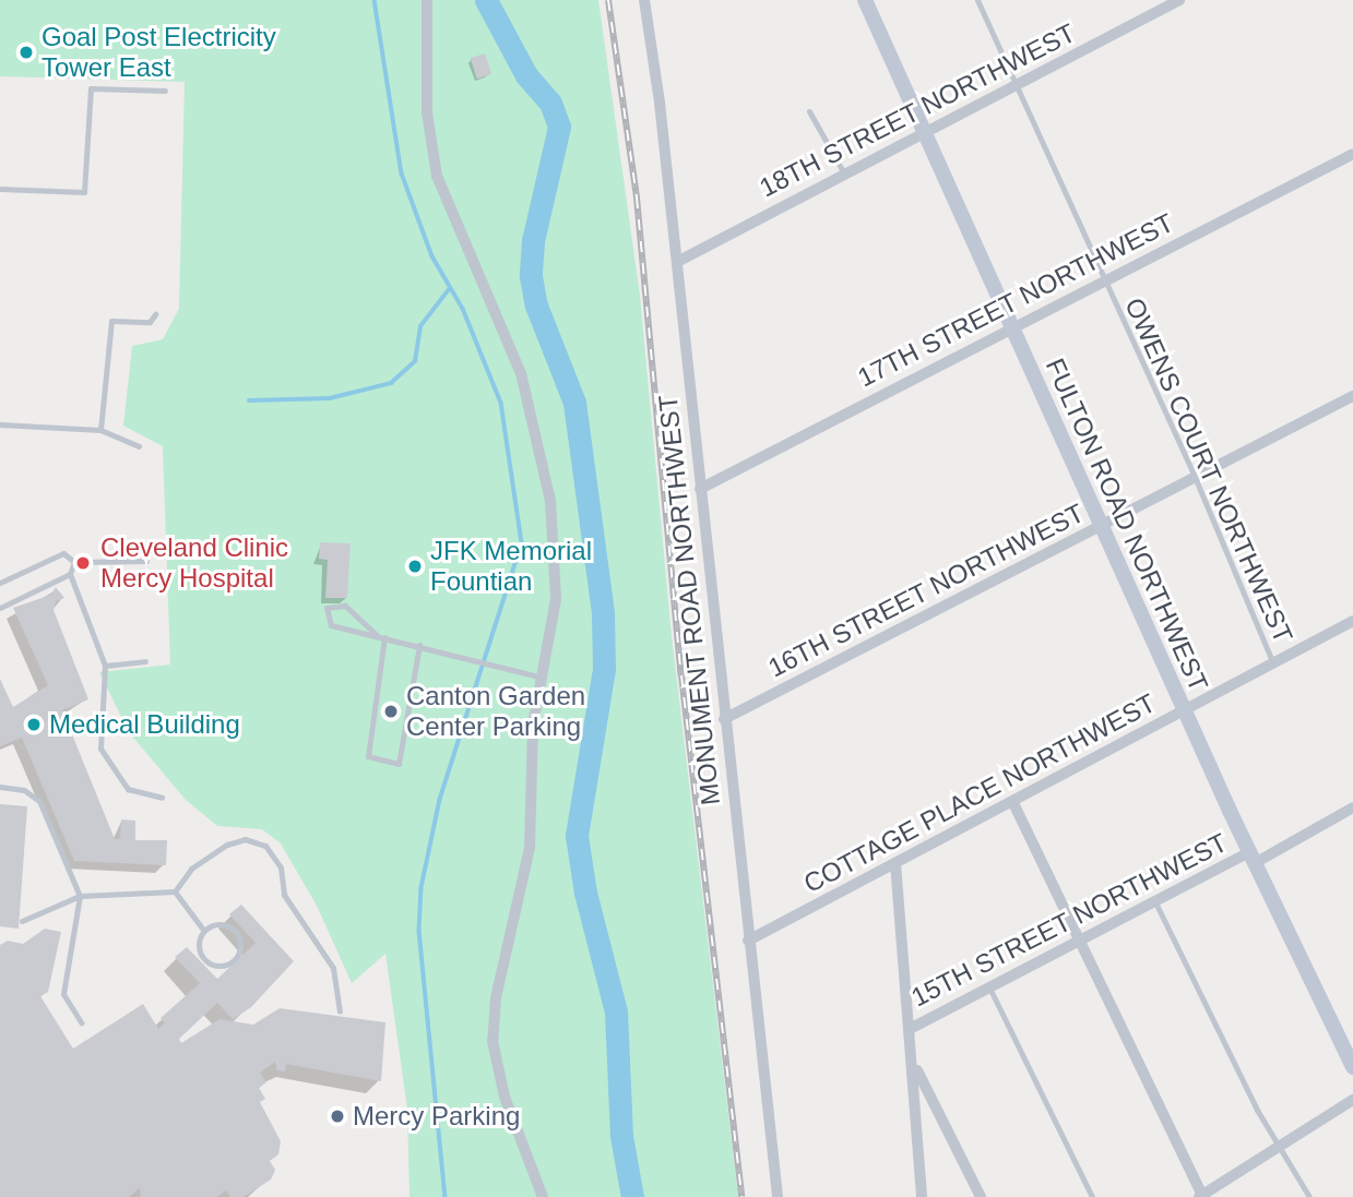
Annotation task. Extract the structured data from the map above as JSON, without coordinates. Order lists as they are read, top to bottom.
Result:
{
  "streets": {
    "main road": ["FULTON ROAD NORTHWEST"],
    "street": [
      "18TH STREET NORTHWEST",
      "17TH STREET NORTHWEST",
      "16TH STREET NORTHWEST",
      "MONUMENT ROAD NORTHWEST",
      "COTTAGE PLACE NORTHWEST",
      "15TH STREET NORTHWEST"
    ],
    "lane": ["OWENS COURT NORTHWEST"]
  },
  "crossings": [
    ["18TH STREET NORTHWEST", "OWENS COURT NORTHWEST"],
    ["18TH STREET NORTHWEST", "FULTON ROAD NORTHWEST"],
    ["18TH STREET NORTHWEST", "MONUMENT ROAD NORTHWEST"],
    ["17TH STREET NORTHWEST", "OWENS COURT NORTHWEST"],
    ["17TH STREET NORTHWEST", "FULTON ROAD NORTHWEST"],
    ["17TH STREET NORTHWEST", "MONUMENT ROAD NORTHWEST"],
    ["OWENS COURT NORTHWEST", "16TH STREET NORTHWEST"],
    ["OWENS COURT NORTHWEST", "COTTAGE PLACE NORTHWEST"],
    ["FULTON ROAD NORTHWEST", "16TH STREET NORTHWEST"],
    ["FULTON ROAD NORTHWEST", "COTTAGE PLACE NORTHWEST"],
    ["FULTON ROAD NORTHWEST", "15TH STREET NORTHWEST"],
    ["16TH STREET NORTHWEST", "MONUMENT ROAD NORTHWEST"],
    ["MONUMENT ROAD NORTHWEST", "COTTAGE PLACE NORTHWEST"]
  ],
  "places": [
    "Goal Post Electricity Tower East",
    "Cleveland Clinic Mercy Hospital",
    "JFK Memorial Fountian",
    "Canton Garden Center Parking",
    "Medical Building",
    "Mercy Parking"
  ]
}
